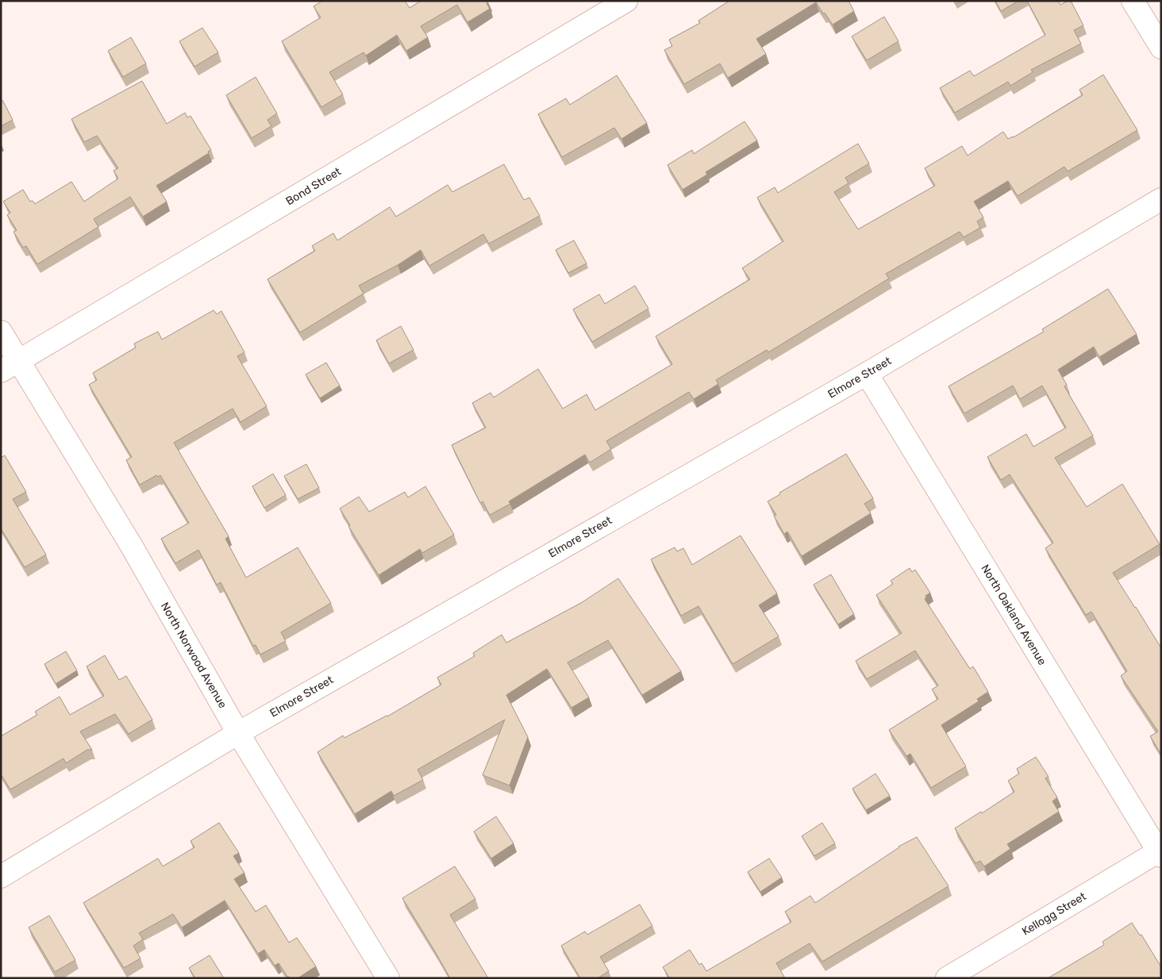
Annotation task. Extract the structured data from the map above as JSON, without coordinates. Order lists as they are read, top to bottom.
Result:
{
  "streets": {
    "street": [
      "Bond Street",
      "Elmore Street",
      "North Oakland Avenue",
      "North Norwood Avenue",
      "Kellogg Street"
    ]
  },
  "crossings": [
    ["Bond Street", "North Norwood Avenue"],
    ["Elmore Street", "North Oakland Avenue"],
    ["Elmore Street", "North Norwood Avenue"],
    ["North Oakland Avenue", "Kellogg Street"]
  ]
}
